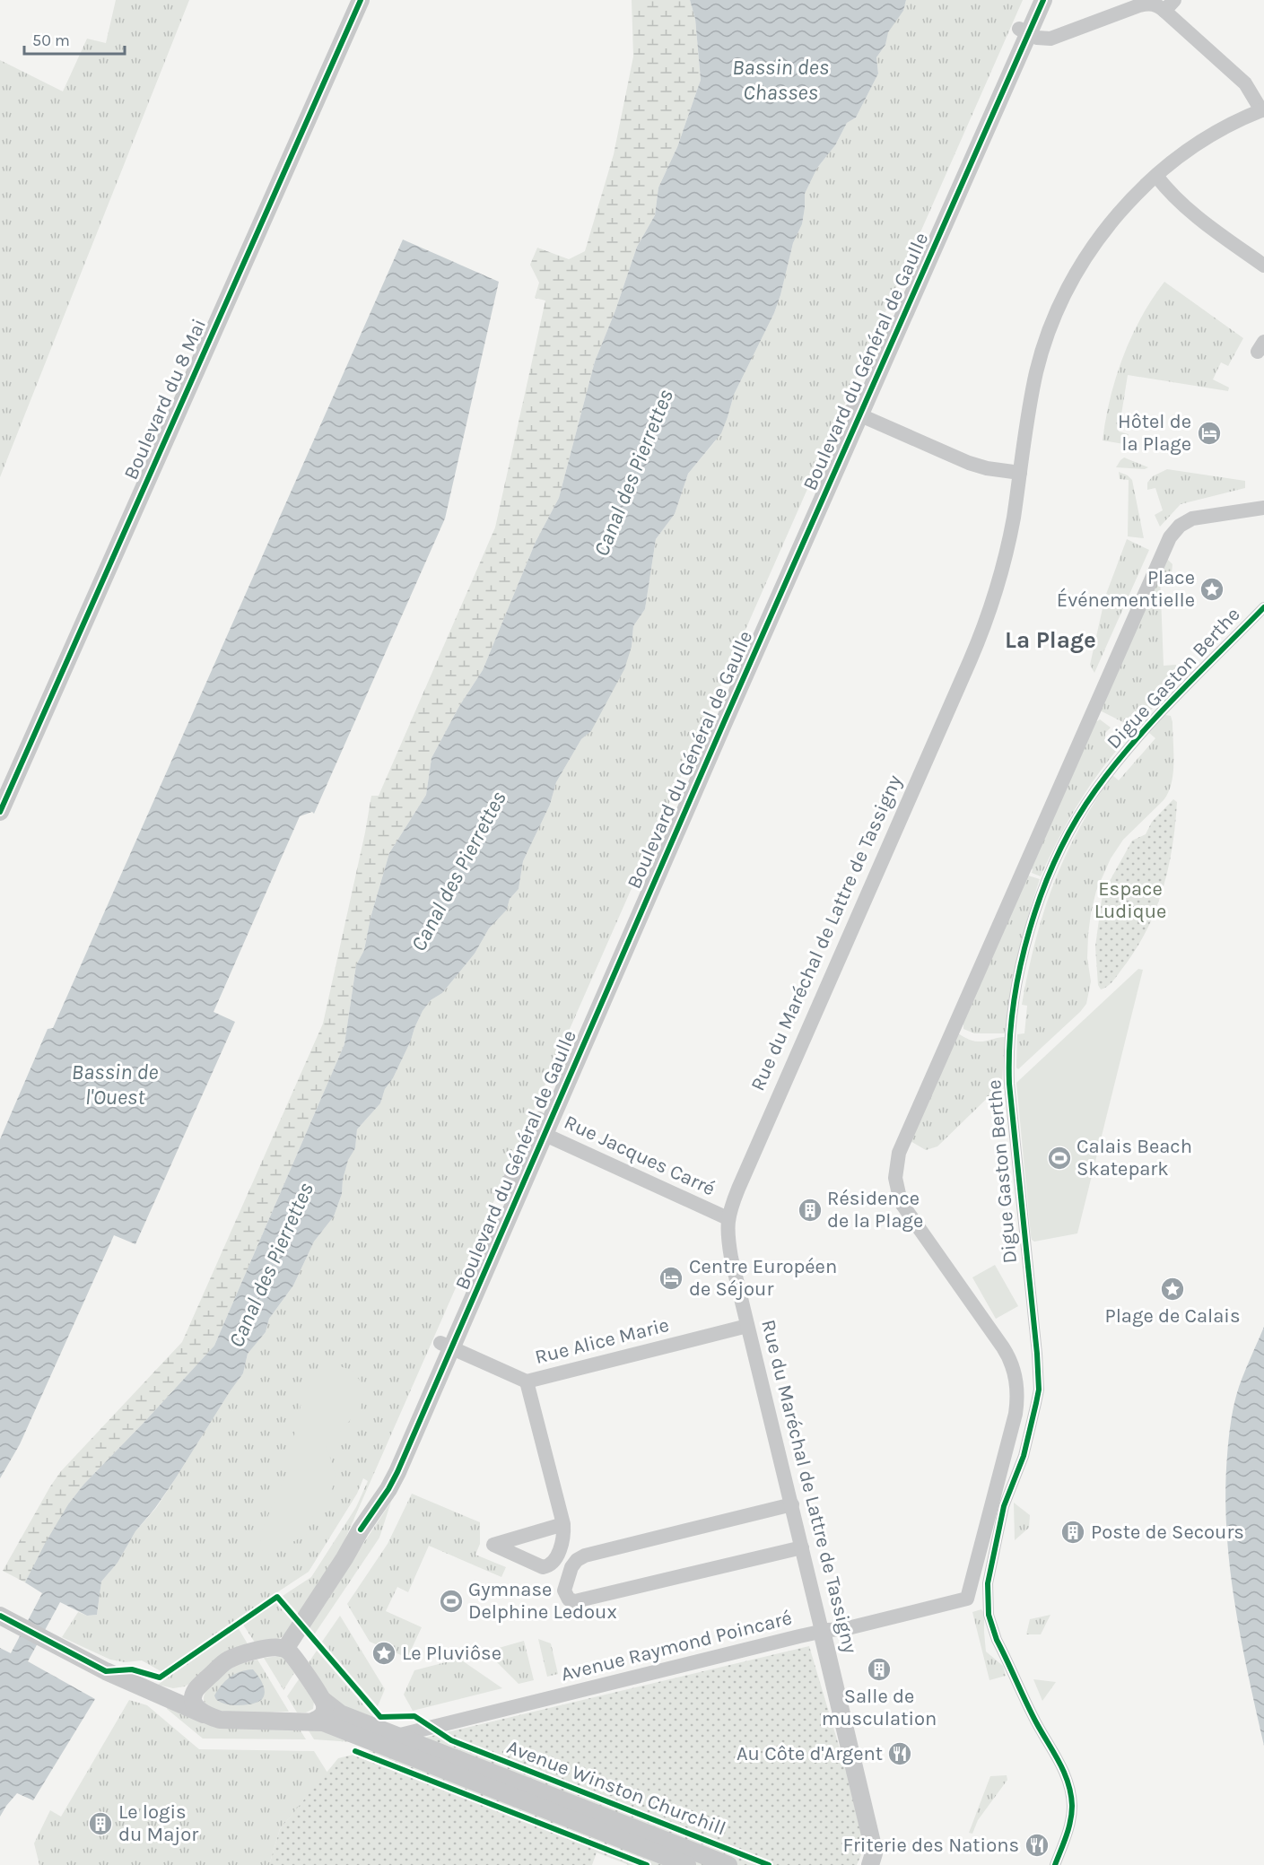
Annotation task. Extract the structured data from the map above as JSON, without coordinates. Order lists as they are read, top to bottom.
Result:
{
  "streets": {
    "street": [
      "Boulevard du Général de Gaulle",
      "Boulevard du 8 Mai",
      "Digue Gaston Berthe",
      "Rue du Maréchal de Lattre de Tassigny",
      "Rue Jacques Carré",
      "Rue Alice Marie",
      "Avenue Raymond Poincaré",
      "Avenue Winston Churchill"
    ]
  },
  "crossings": [
    ["Boulevard du Général de Gaulle", "Rue Jacques Carré"],
    ["Boulevard du Général de Gaulle", "Rue Alice Marie"],
    ["Digue Gaston Berthe", "Avenue Raymond Poincaré"],
    ["Rue du Maréchal de Lattre de Tassigny", "Rue Jacques Carré"],
    ["Rue du Maréchal de Lattre de Tassigny", "Rue Alice Marie"],
    ["Rue du Maréchal de Lattre de Tassigny", "Avenue Raymond Poincaré"],
    ["Avenue Raymond Poincaré", "Avenue Winston Churchill"]
  ],
  "districts": ["La Plage"],
  "water": ["Bassin des Chasses", "Canal des Pierrettes", "Bassin de l'Ouest"],
  "parks": ["Espace Ludique"],
  "places": {
    "hotel": ["Hôtel de la Plage", "Centre Européen de Séjour"],
    "place": ["Place Événementielle", "Plage de Calais", "Le Pluviôse"],
    "sports": ["Calais Beach Skatepark", "Gymnase Delphine Ledoux"],
    "building": [
      "Résidence de la Plage",
      "Poste de Secours",
      "Salle de musculation",
      "Le logis du Major"
    ],
    "restaurant": ["Au Côte d'Argent", "Friterie des Nations"]
  },
  "scale_bar": "50 m"
}
